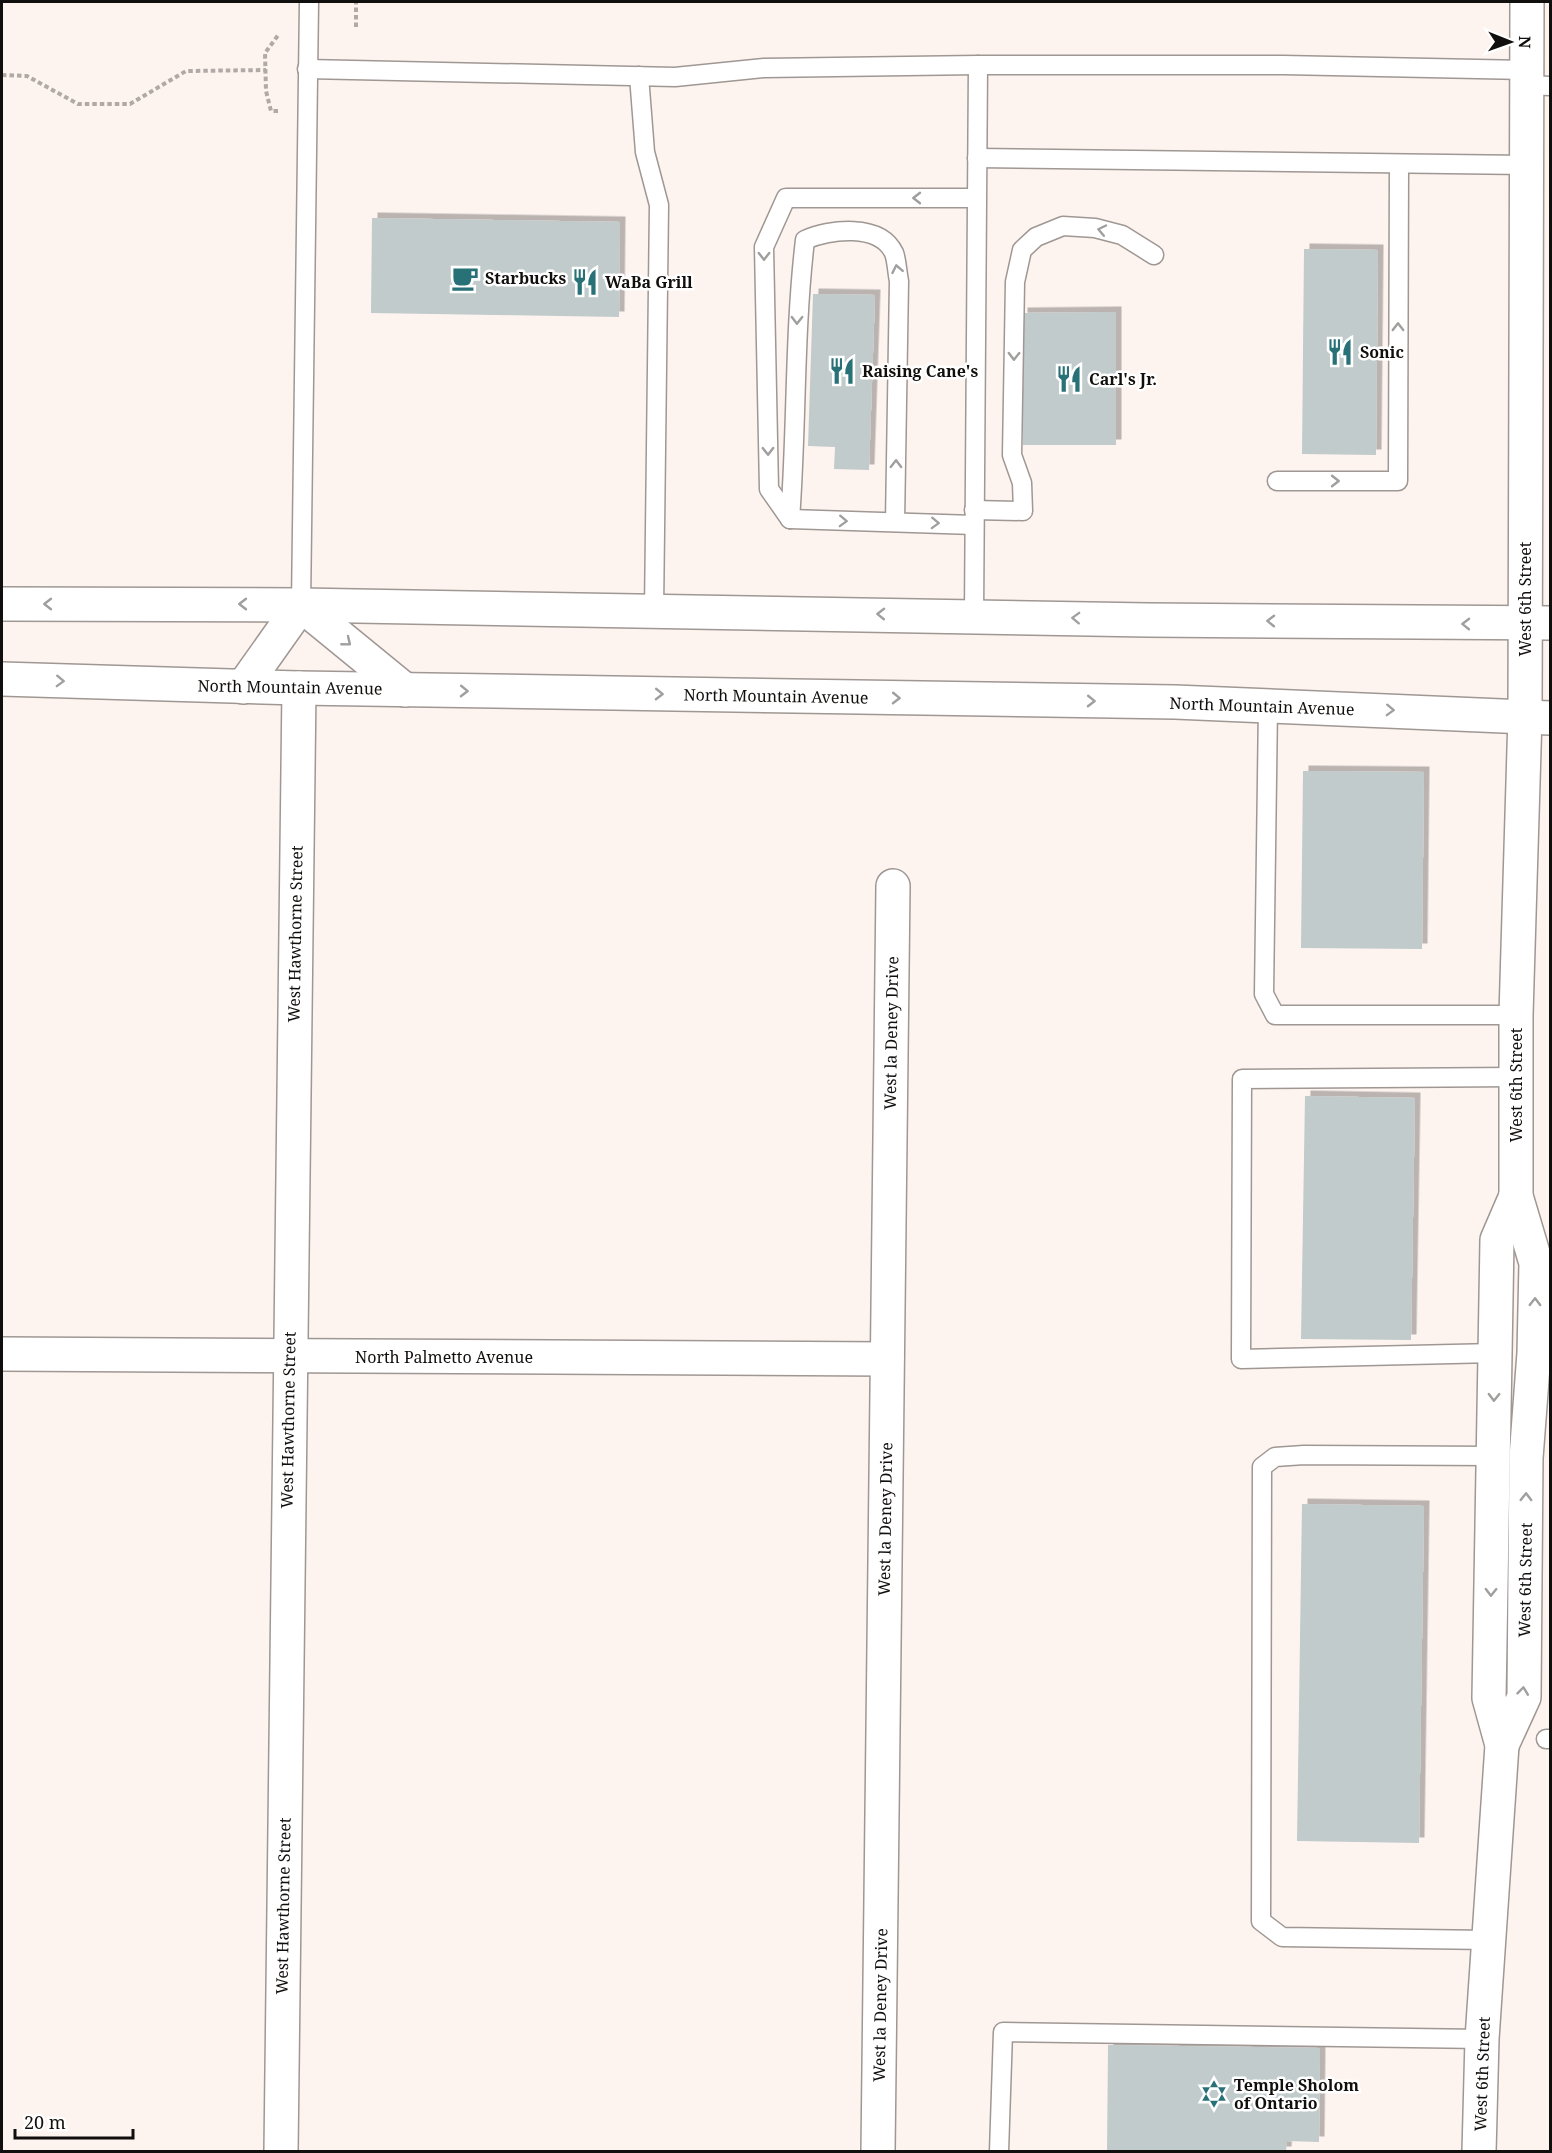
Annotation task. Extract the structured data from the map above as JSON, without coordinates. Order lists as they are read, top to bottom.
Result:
{
  "streets": {
    "street": [
      "West 6th Street",
      "North Mountain Avenue",
      "West Hawthorne Street",
      "West la Deney Drive",
      "North Palmetto Avenue"
    ]
  },
  "crossings": [
    ["West 6th Street", "North Mountain Avenue"],
    ["North Mountain Avenue", "West Hawthorne Street"],
    ["West Hawthorne Street", "North Palmetto Avenue"],
    ["West la Deney Drive", "North Palmetto Avenue"]
  ],
  "places": {
    "cafe": ["Starbucks"],
    "restaurant": [
      "WaBa Grill",
      "Sonic",
      "Raising Cane's",
      "Carl's Jr."
    ],
    "synagogue": ["Temple Sholom of Ontario"]
  },
  "scale_bar": "20 m",
  "north": "right"
}
